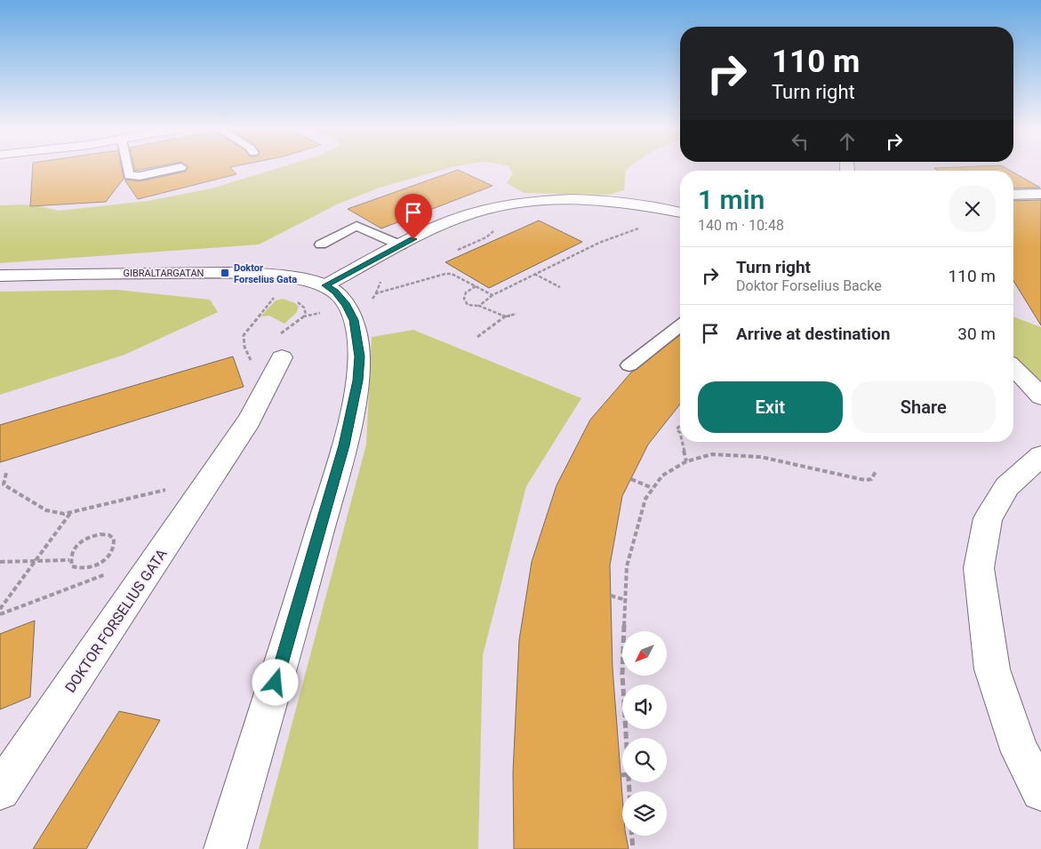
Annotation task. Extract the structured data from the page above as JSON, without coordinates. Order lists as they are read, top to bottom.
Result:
{
  "streets": {
    "street": ["GIBRALTARGATAN", "DOKTOR FORSELIUS GATA"]
  },
  "places": {
    "transit": ["Doktor Forselius Gata"]
  },
  "north": "bottom left",
  "page": {
    "turn": ["110 m", "Turn right"],
    "heading": ["1 min", "140 m · 10:48"],
    "list": [
      {
        "name": "Turn right",
        "note": "Doktor Forselius Backe",
        "value": "110 m"
      },
      {
        "name": "Arrive at destination",
        "value": "30 m"
      }
    ],
    "buttons": ["Exit", "Share"]
  }
}
